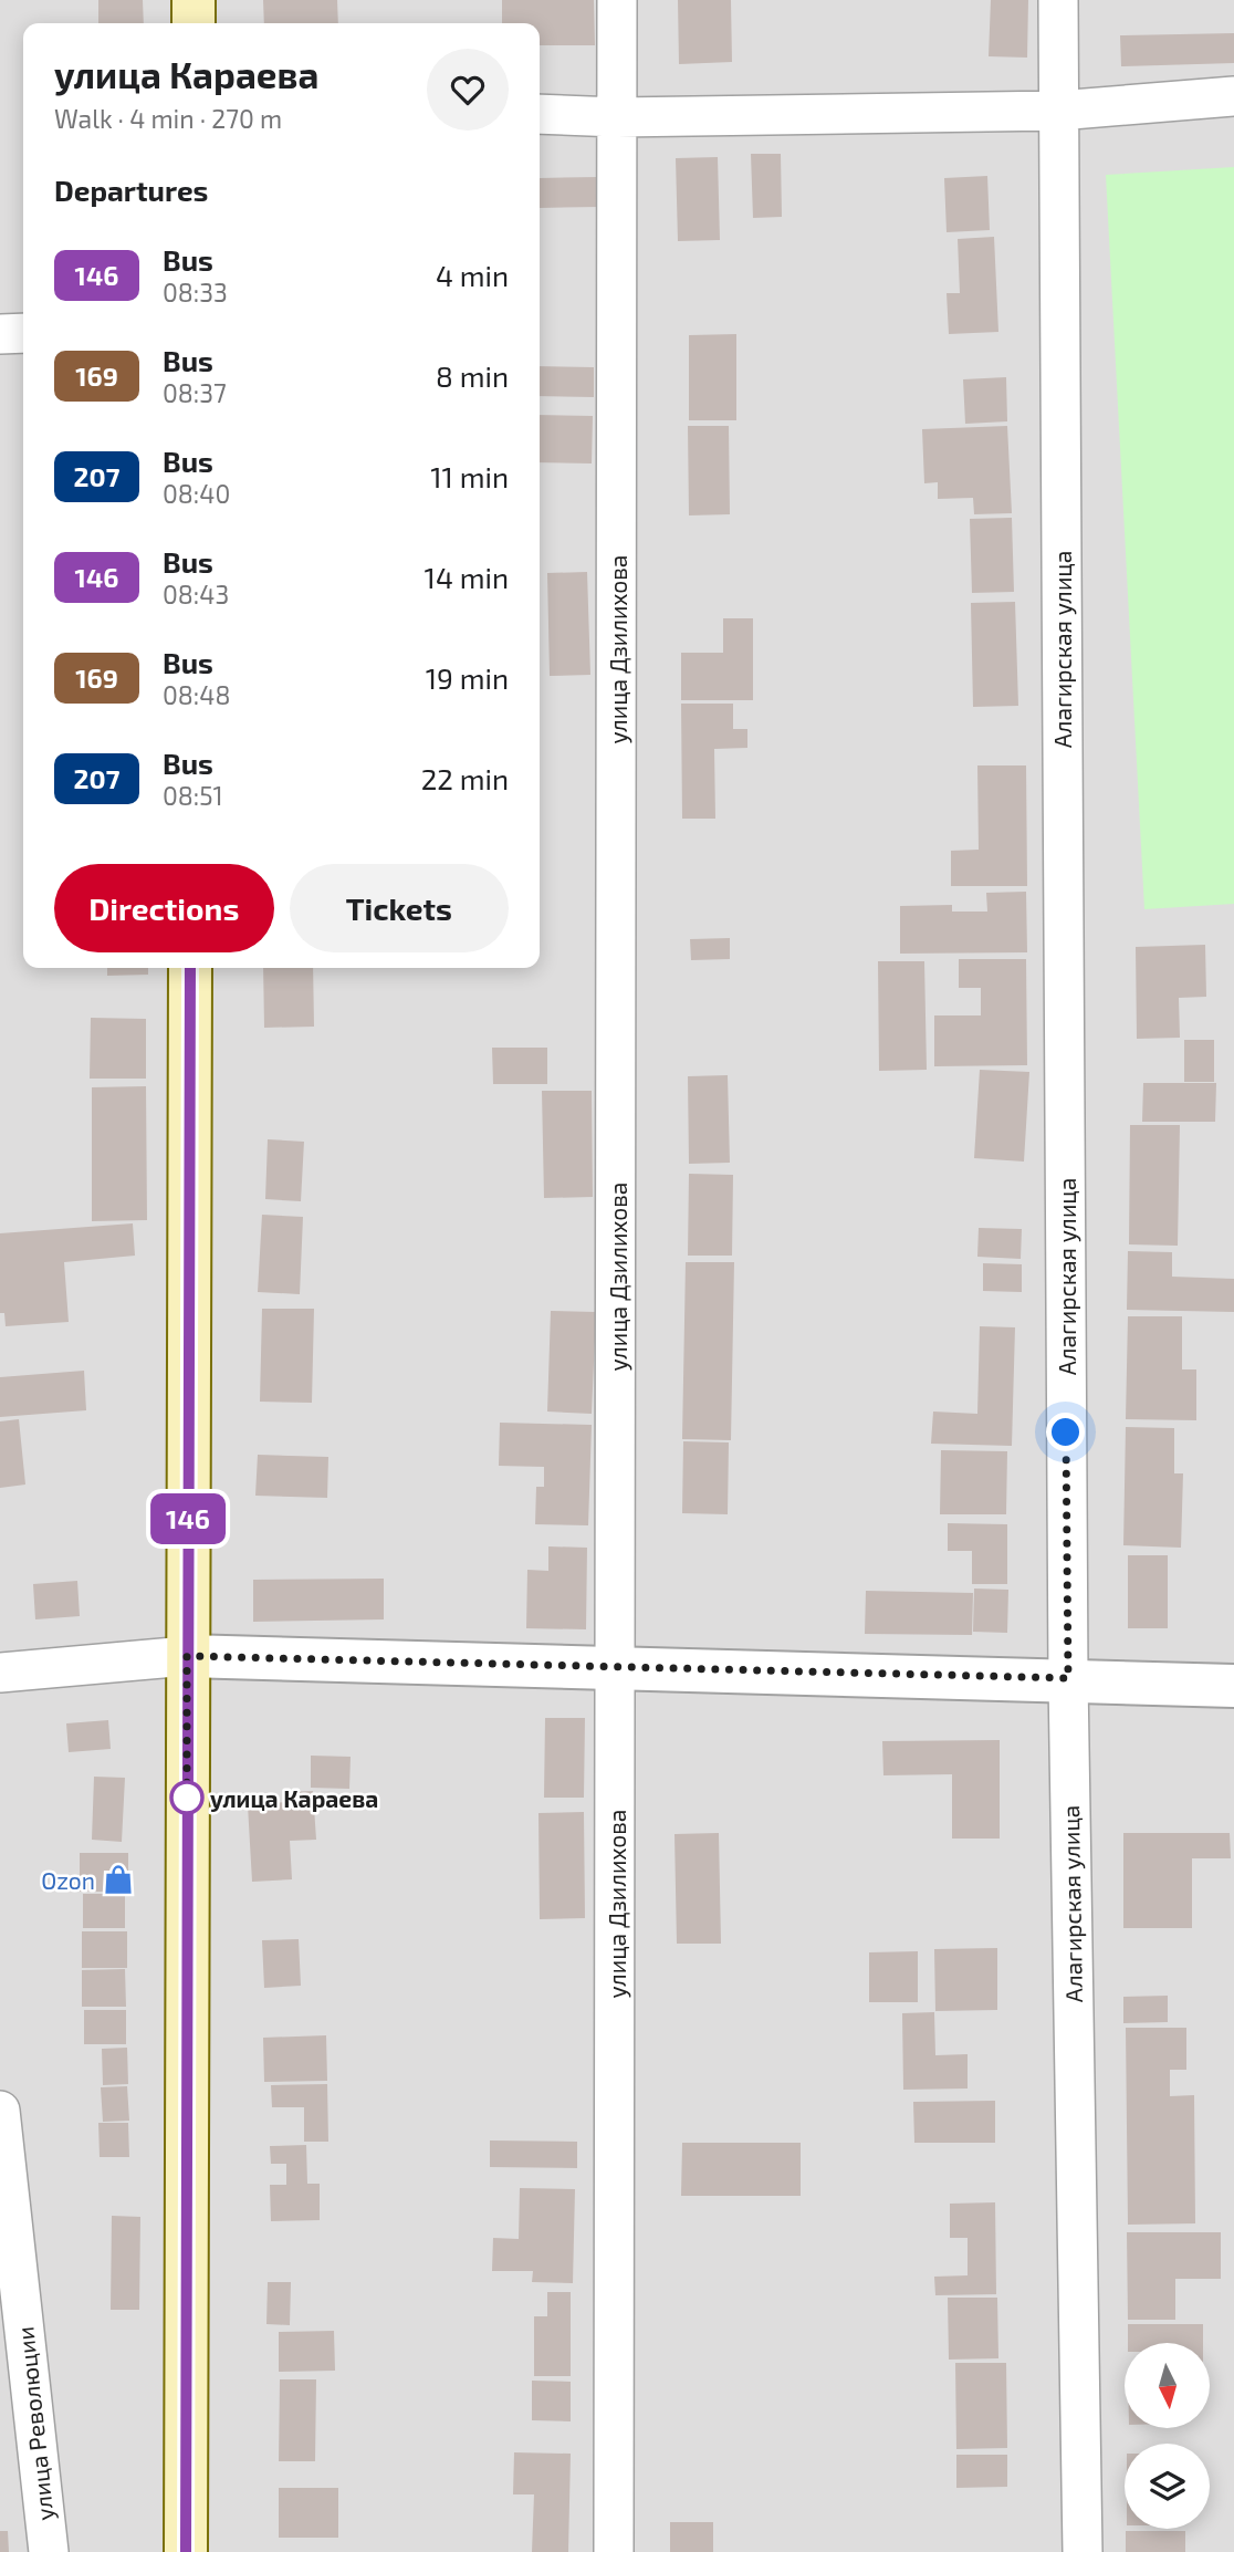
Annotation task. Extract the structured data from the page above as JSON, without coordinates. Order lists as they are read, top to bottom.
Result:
{
  "streets": {
    "street": ["улица Дзилихова", "Алагирская улица", "улица Революции"]
  },
  "places": {
    "other": ["улица Караева"],
    "shop": ["Ozon"]
  },
  "lines": ["bus line 146"],
  "north": "bottom",
  "page": {
    "on_map": "146",
    "heading": [
      ["улица Караева", "Walk · 4 min · 270 m"],
      "Departures"
    ],
    "list": [
      {
        "mark": "146",
        "name": "Bus",
        "note": "08:33",
        "value": "4 min"
      },
      {
        "mark": "169",
        "name": "Bus",
        "note": "08:37",
        "value": "8 min"
      },
      {
        "mark": "207",
        "name": "Bus",
        "note": "08:40",
        "value": "11 min"
      },
      {
        "mark": "146",
        "name": "Bus",
        "note": "08:43",
        "value": "14 min"
      },
      {
        "mark": "169",
        "name": "Bus",
        "note": "08:48",
        "value": "19 min"
      },
      {
        "mark": "207",
        "name": "Bus",
        "note": "08:51",
        "value": "22 min"
      }
    ],
    "buttons": ["Directions", "Tickets"]
  }
}
